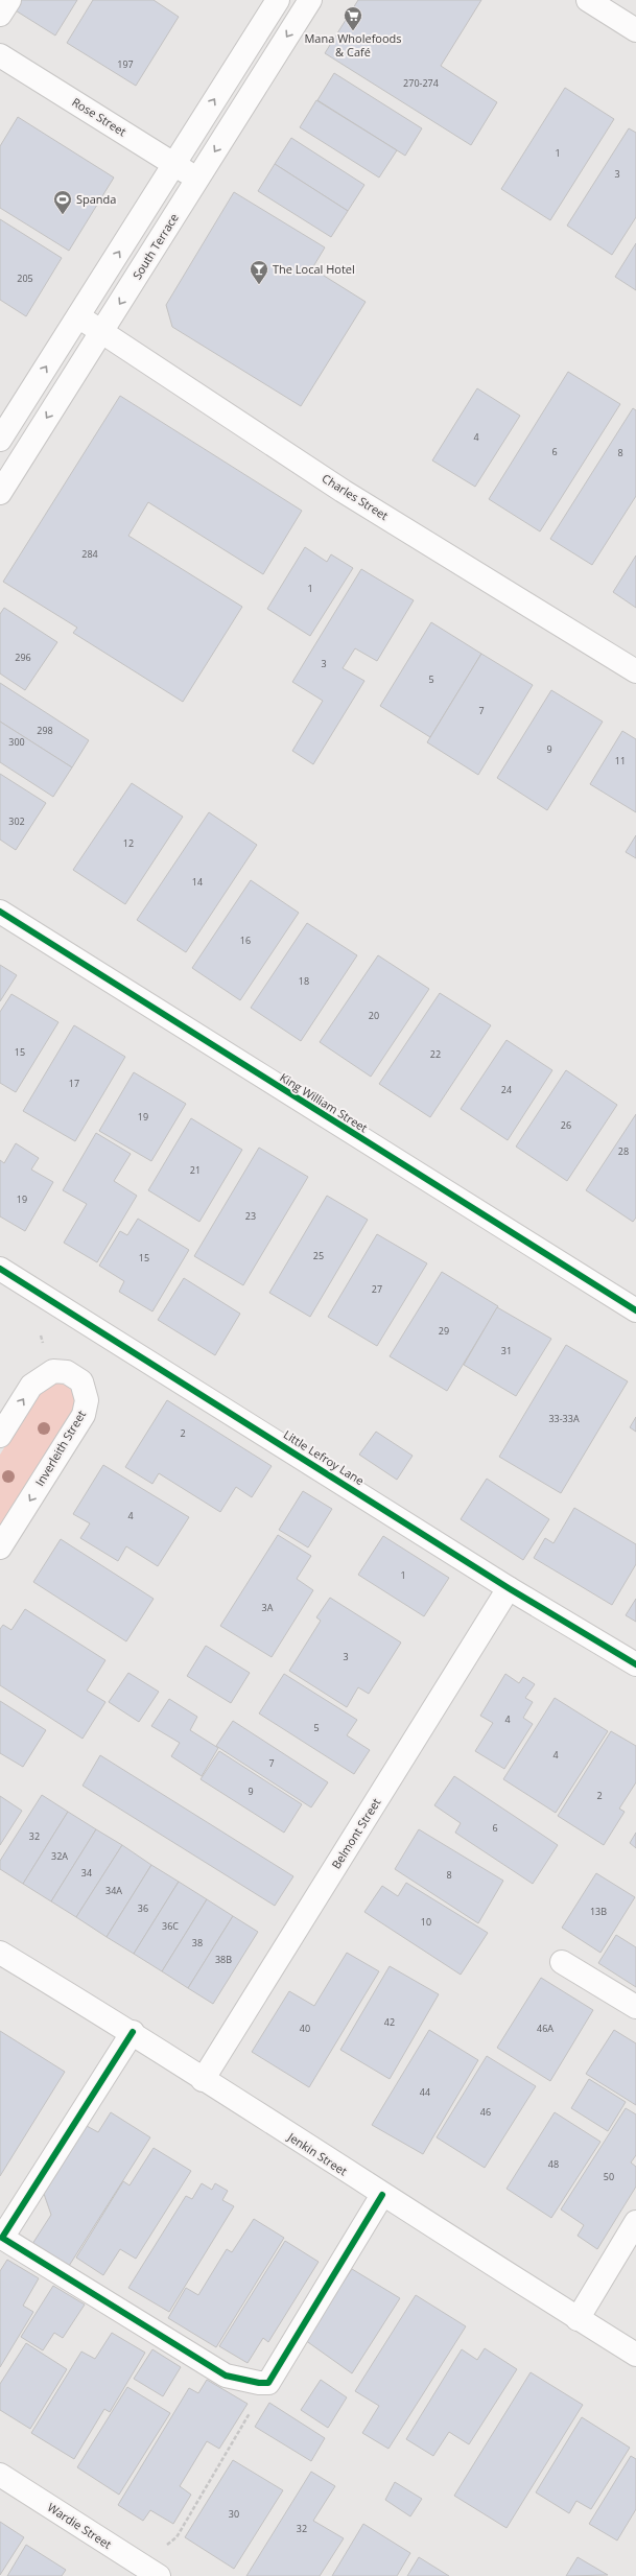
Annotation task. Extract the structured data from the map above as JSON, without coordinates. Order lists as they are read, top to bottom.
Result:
{
  "streets": {
    "street": [
      "Rose Street",
      "South Terrace",
      "Charles Street",
      "King William Street",
      "Inverleith Street",
      "Little Lefroy Lane",
      "Belmont Street",
      "Jenkin Street",
      "Wardie Street"
    ]
  },
  "crossings": [
    ["Rose Street", "South Terrace"],
    ["South Terrace", "Charles Street"],
    ["Little Lefroy Lane", "Belmont Street"],
    ["Belmont Street", "Jenkin Street"]
  ],
  "places": {
    "supermarket": ["Mana Wholefoods & Café"],
    "sports": ["Spanda"],
    "bar": ["The Local Hotel"]
  },
  "house_numbers": [
    "197",
    "270-274",
    "1",
    "3",
    "205",
    "4",
    "6",
    "8",
    "284",
    "1",
    "296",
    "3",
    "5",
    "7",
    "298",
    "300",
    "9",
    "11",
    "302",
    "12",
    "14",
    "16",
    "18",
    "20",
    "15",
    "22",
    "17",
    "24",
    "19",
    "26",
    "28",
    "21",
    "19",
    "23",
    "25",
    "15",
    "27",
    "29",
    "31",
    "33-33A",
    "2",
    "4",
    "1",
    "3A",
    "3",
    "4",
    "5",
    "4",
    "7",
    "9",
    "2",
    "6",
    "32",
    "32A",
    "34",
    "8",
    "34A",
    "36",
    "13B",
    "10",
    "36C",
    "38",
    "38B",
    "42",
    "40",
    "46A",
    "44",
    "46",
    "48",
    "50",
    "30",
    "32"
  ]
}
